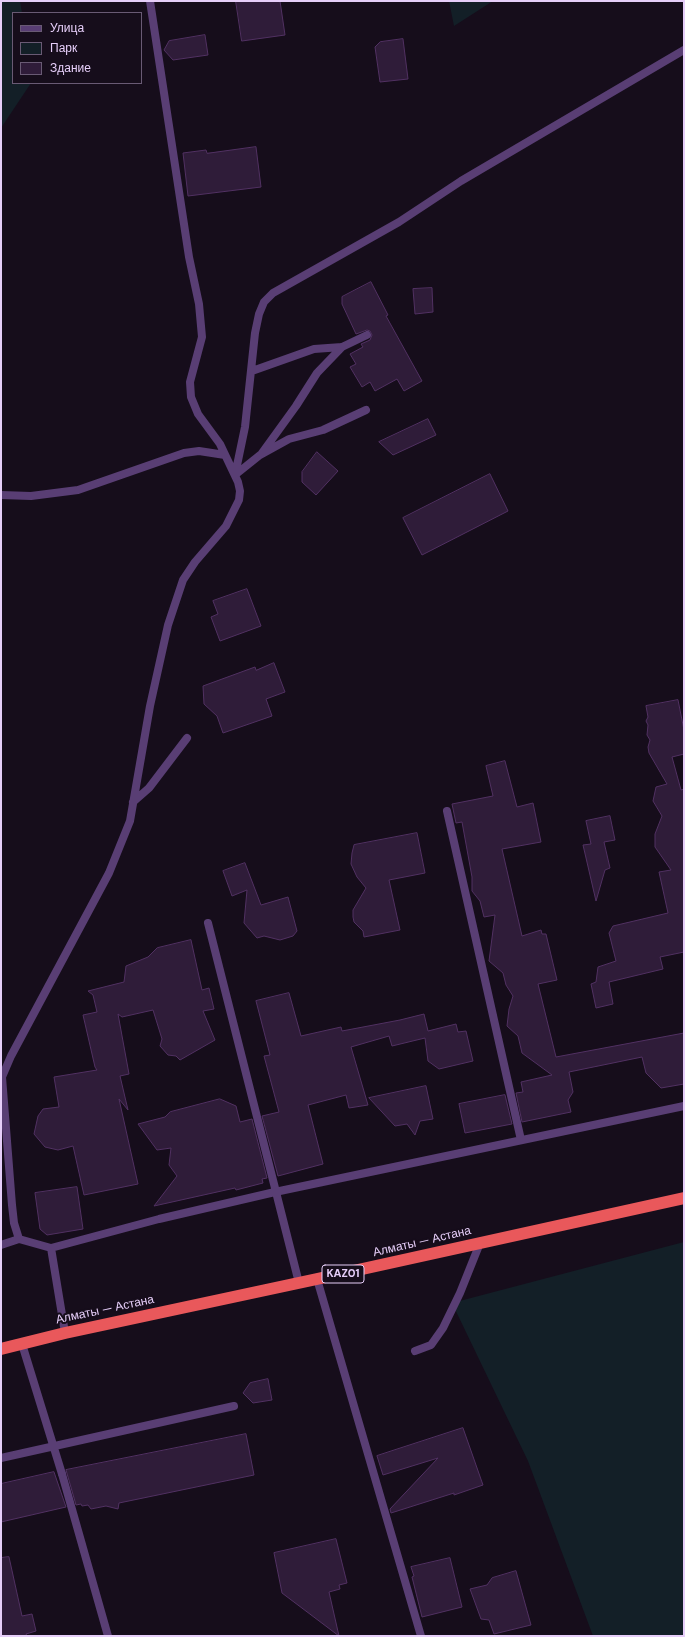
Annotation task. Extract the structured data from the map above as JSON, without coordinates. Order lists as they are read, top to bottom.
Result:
{
  "streets": {
    "highway": ["Алматы — Астана", "KАZ01"]
  },
  "legend": ["Улица", "Парк", "Здание"]
}
